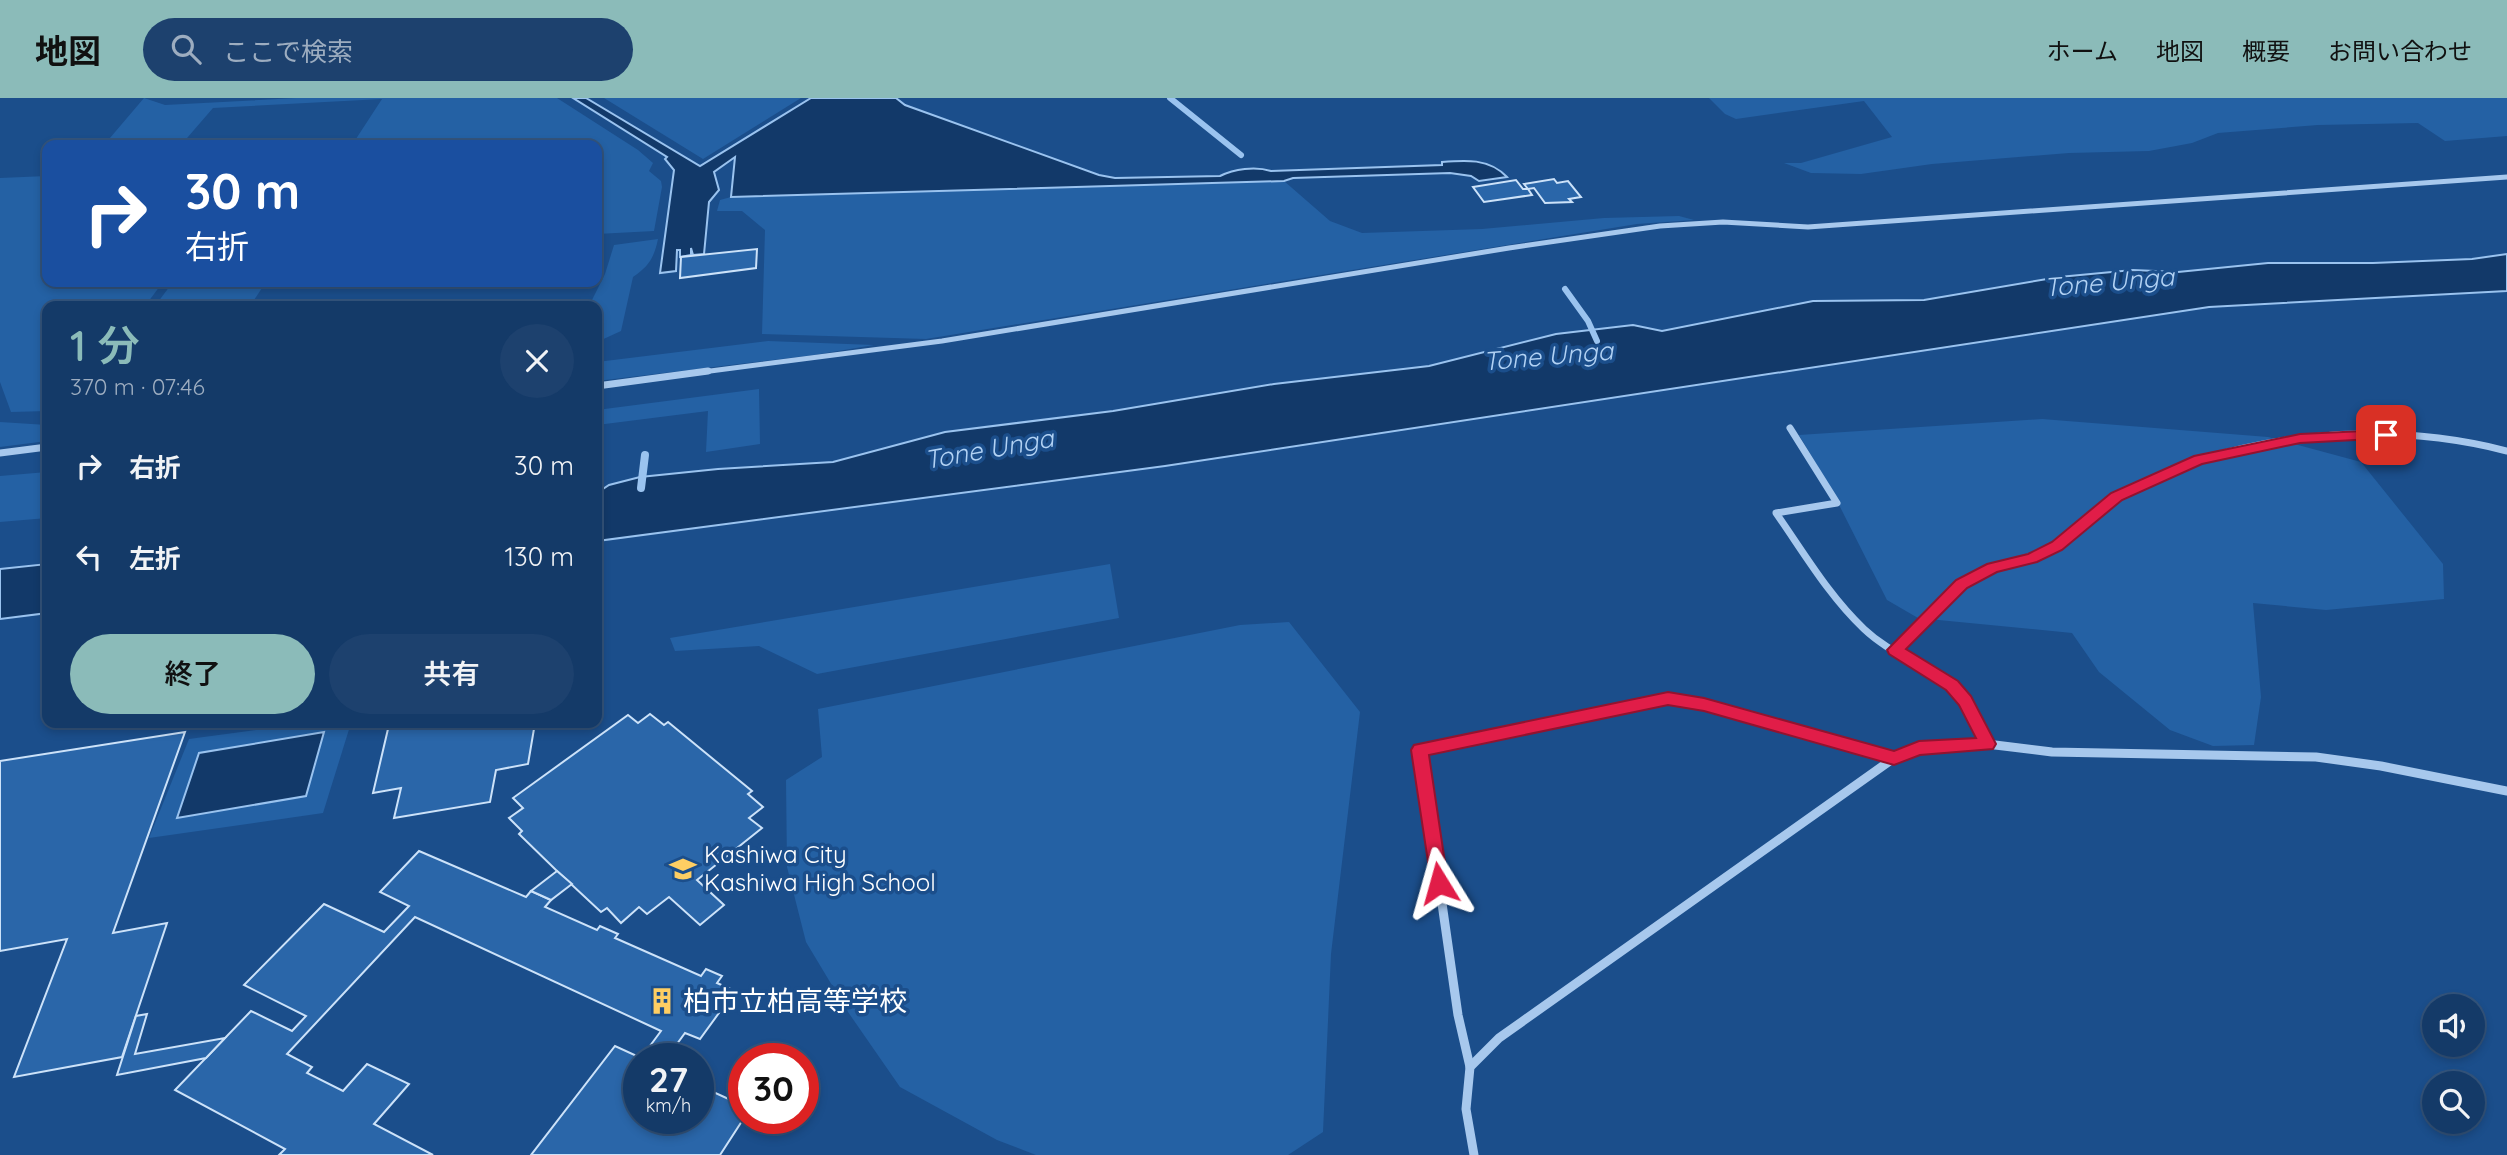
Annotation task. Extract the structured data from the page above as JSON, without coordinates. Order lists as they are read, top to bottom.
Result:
{
  "water": ["Tone Unga"],
  "places": {
    "school or university": ["Kashiwa City Kashiwa High School"],
    "building": ["柏市立柏高等学校"]
  },
  "page": {
    "header": "地図",
    "search": "ここで検索",
    "nav": [
      "ホーム",
      "地図",
      "概要",
      "お問い合わせ"
    ],
    "turn": ["30 m", "右折"],
    "heading": ["1 分", "370 m · 07:46"],
    "list": [
      {
        "name": "右折",
        "value": "30 m"
      },
      {
        "name": "左折",
        "value": "130 m"
      }
    ],
    "buttons": ["終了", "共有"],
    "speed": "27 km/h",
    "limit": "30"
  }
}
